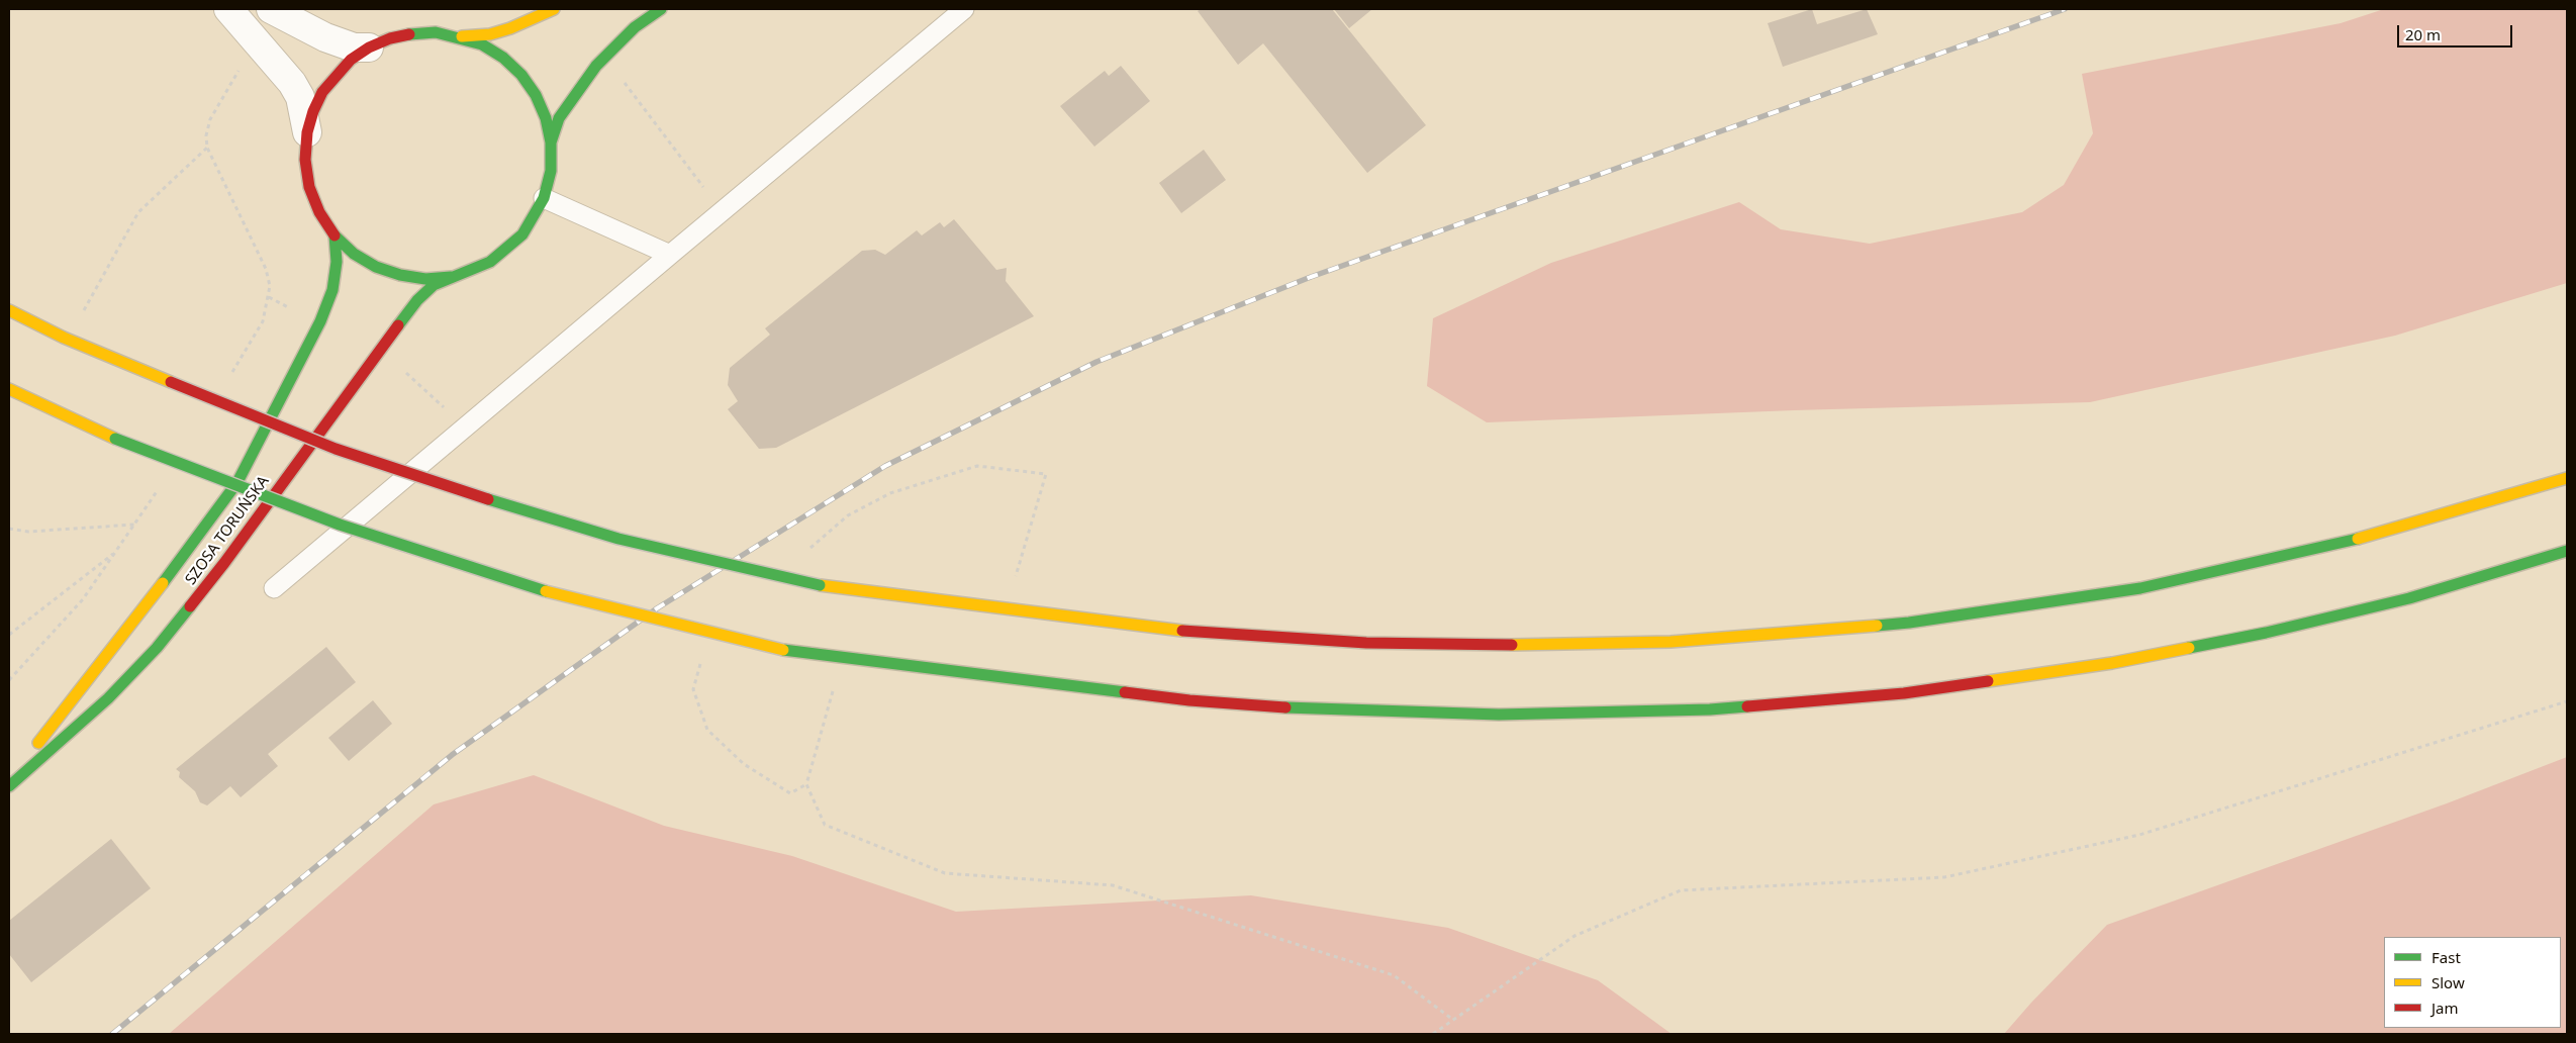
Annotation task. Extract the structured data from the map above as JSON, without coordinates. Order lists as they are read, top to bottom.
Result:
{
  "streets": {
    "main road": ["SZOSA TORUŃSKA"]
  },
  "legend": ["Fast", "Slow", "Jam"],
  "scale_bar": "20 m"
}
